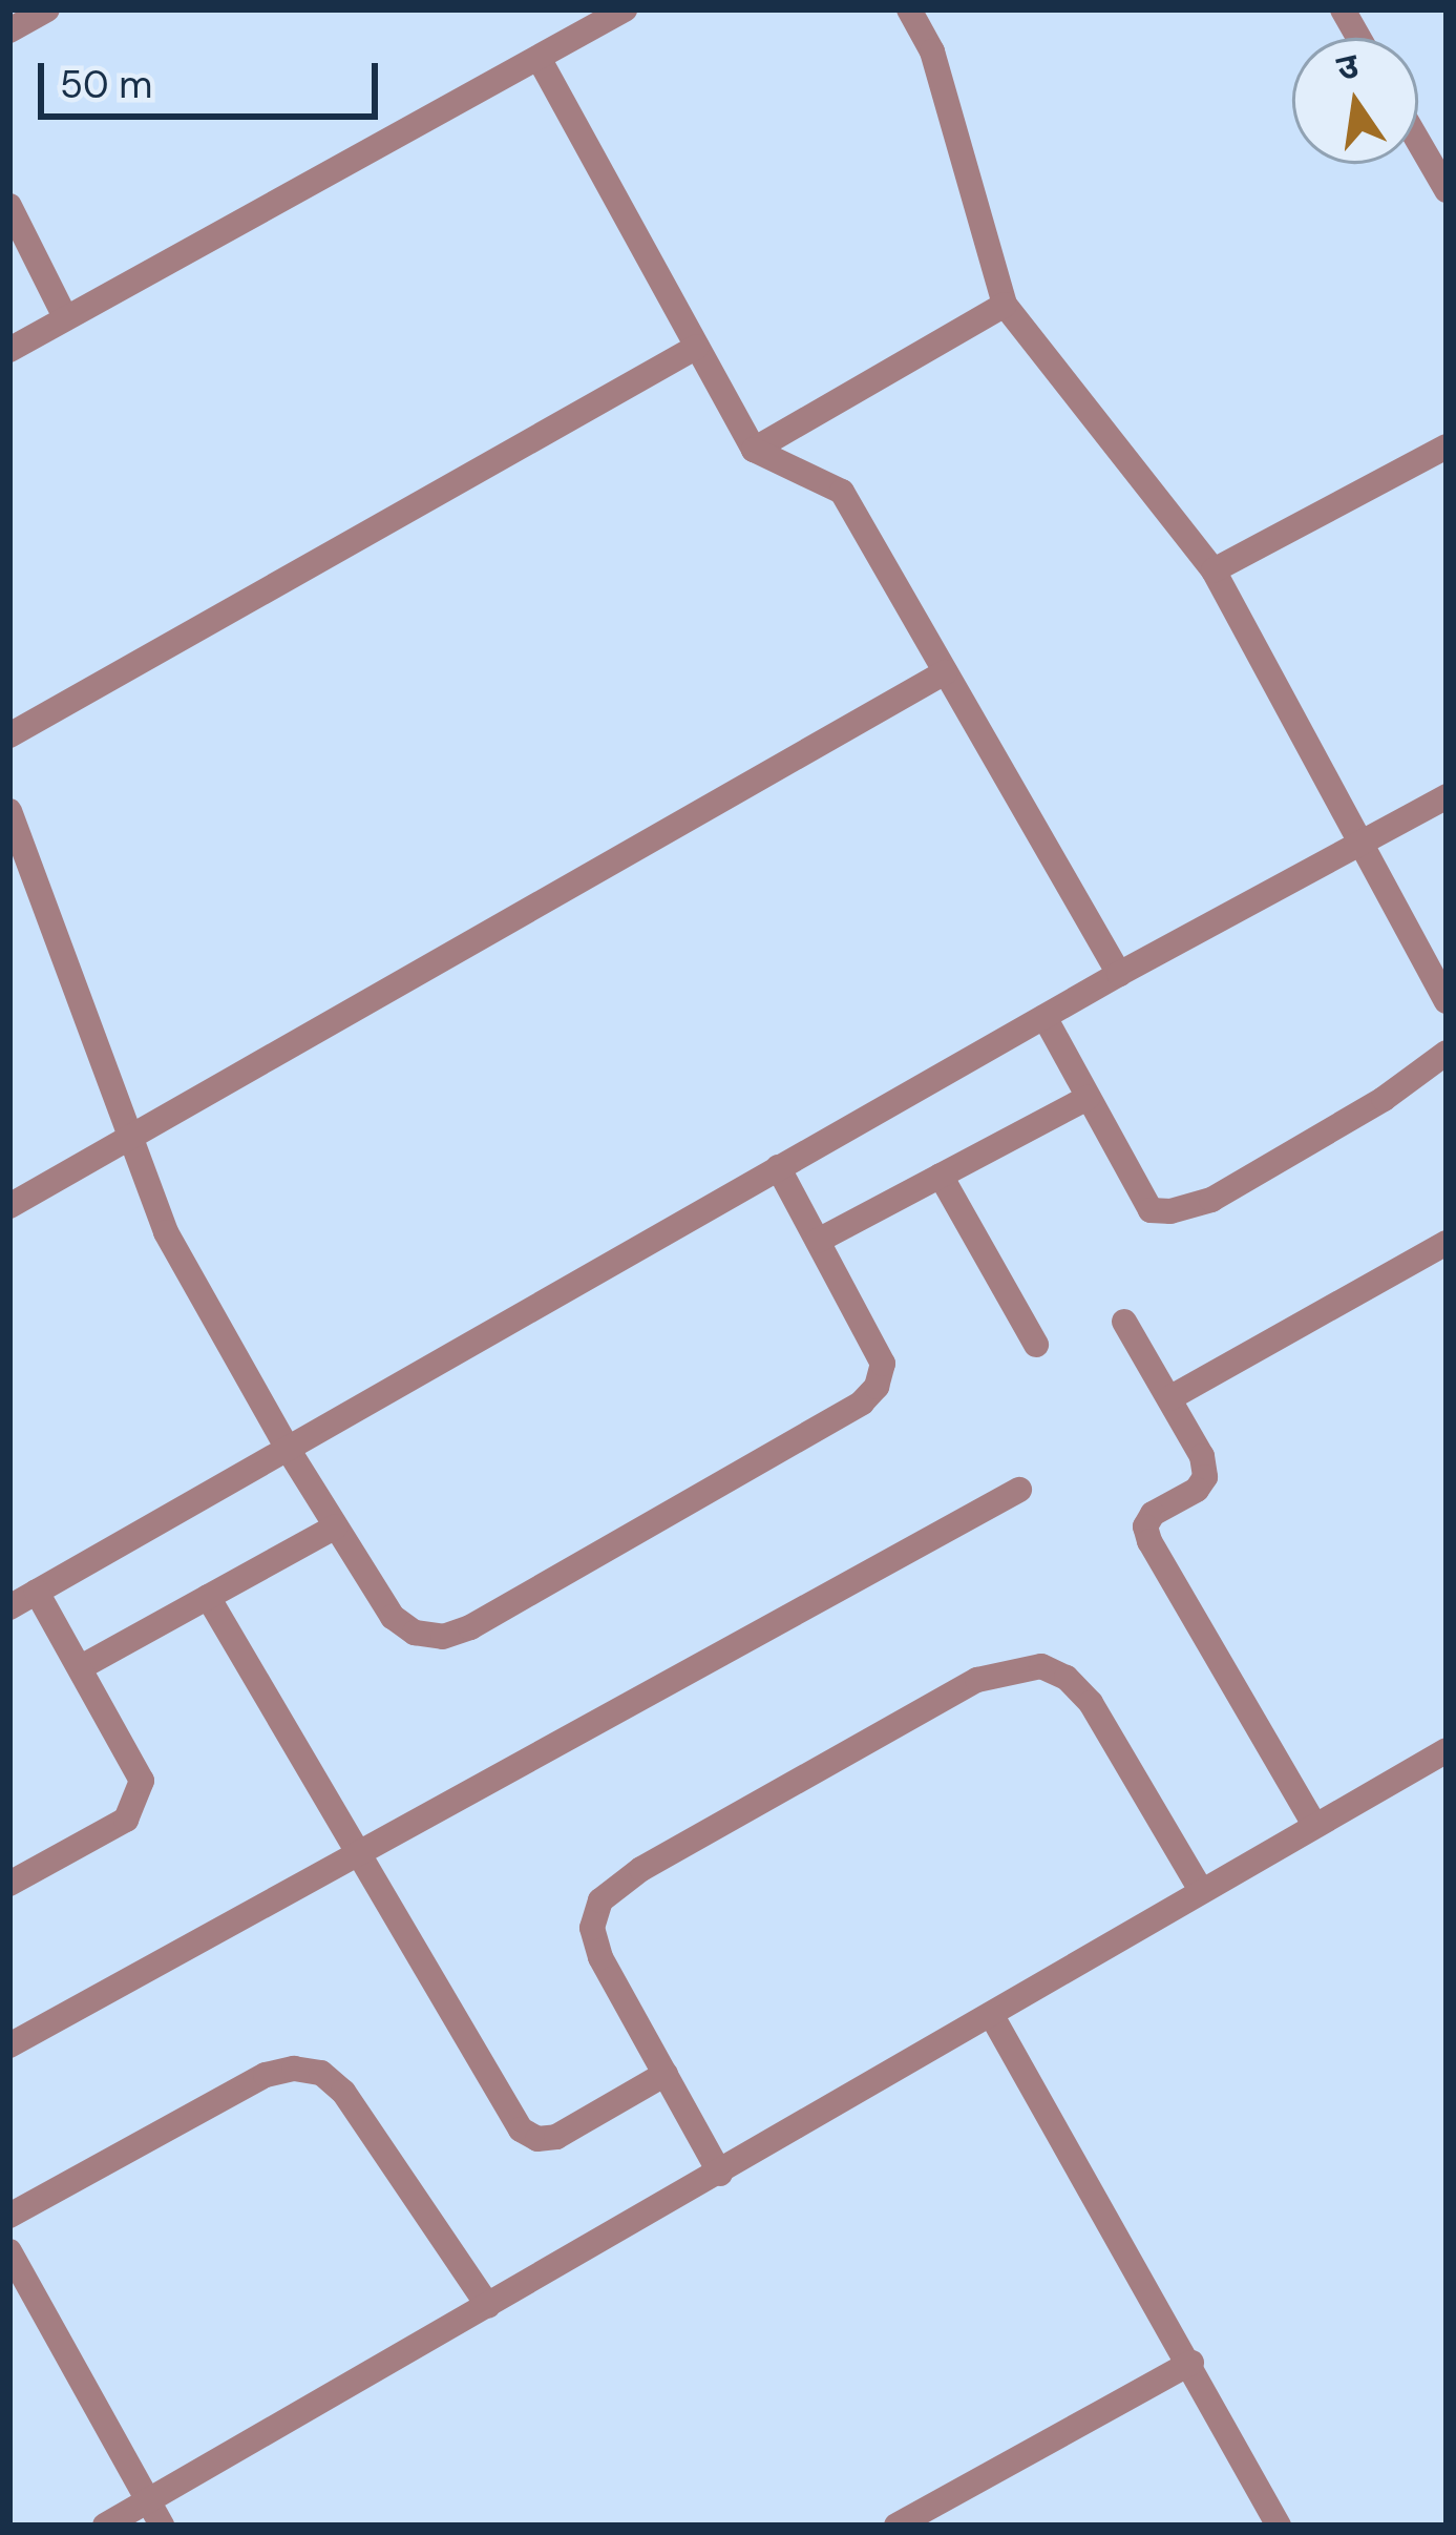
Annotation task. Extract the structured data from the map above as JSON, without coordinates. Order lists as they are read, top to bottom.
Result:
{
  "scale_bar": "50 m",
  "north": "top"
}
